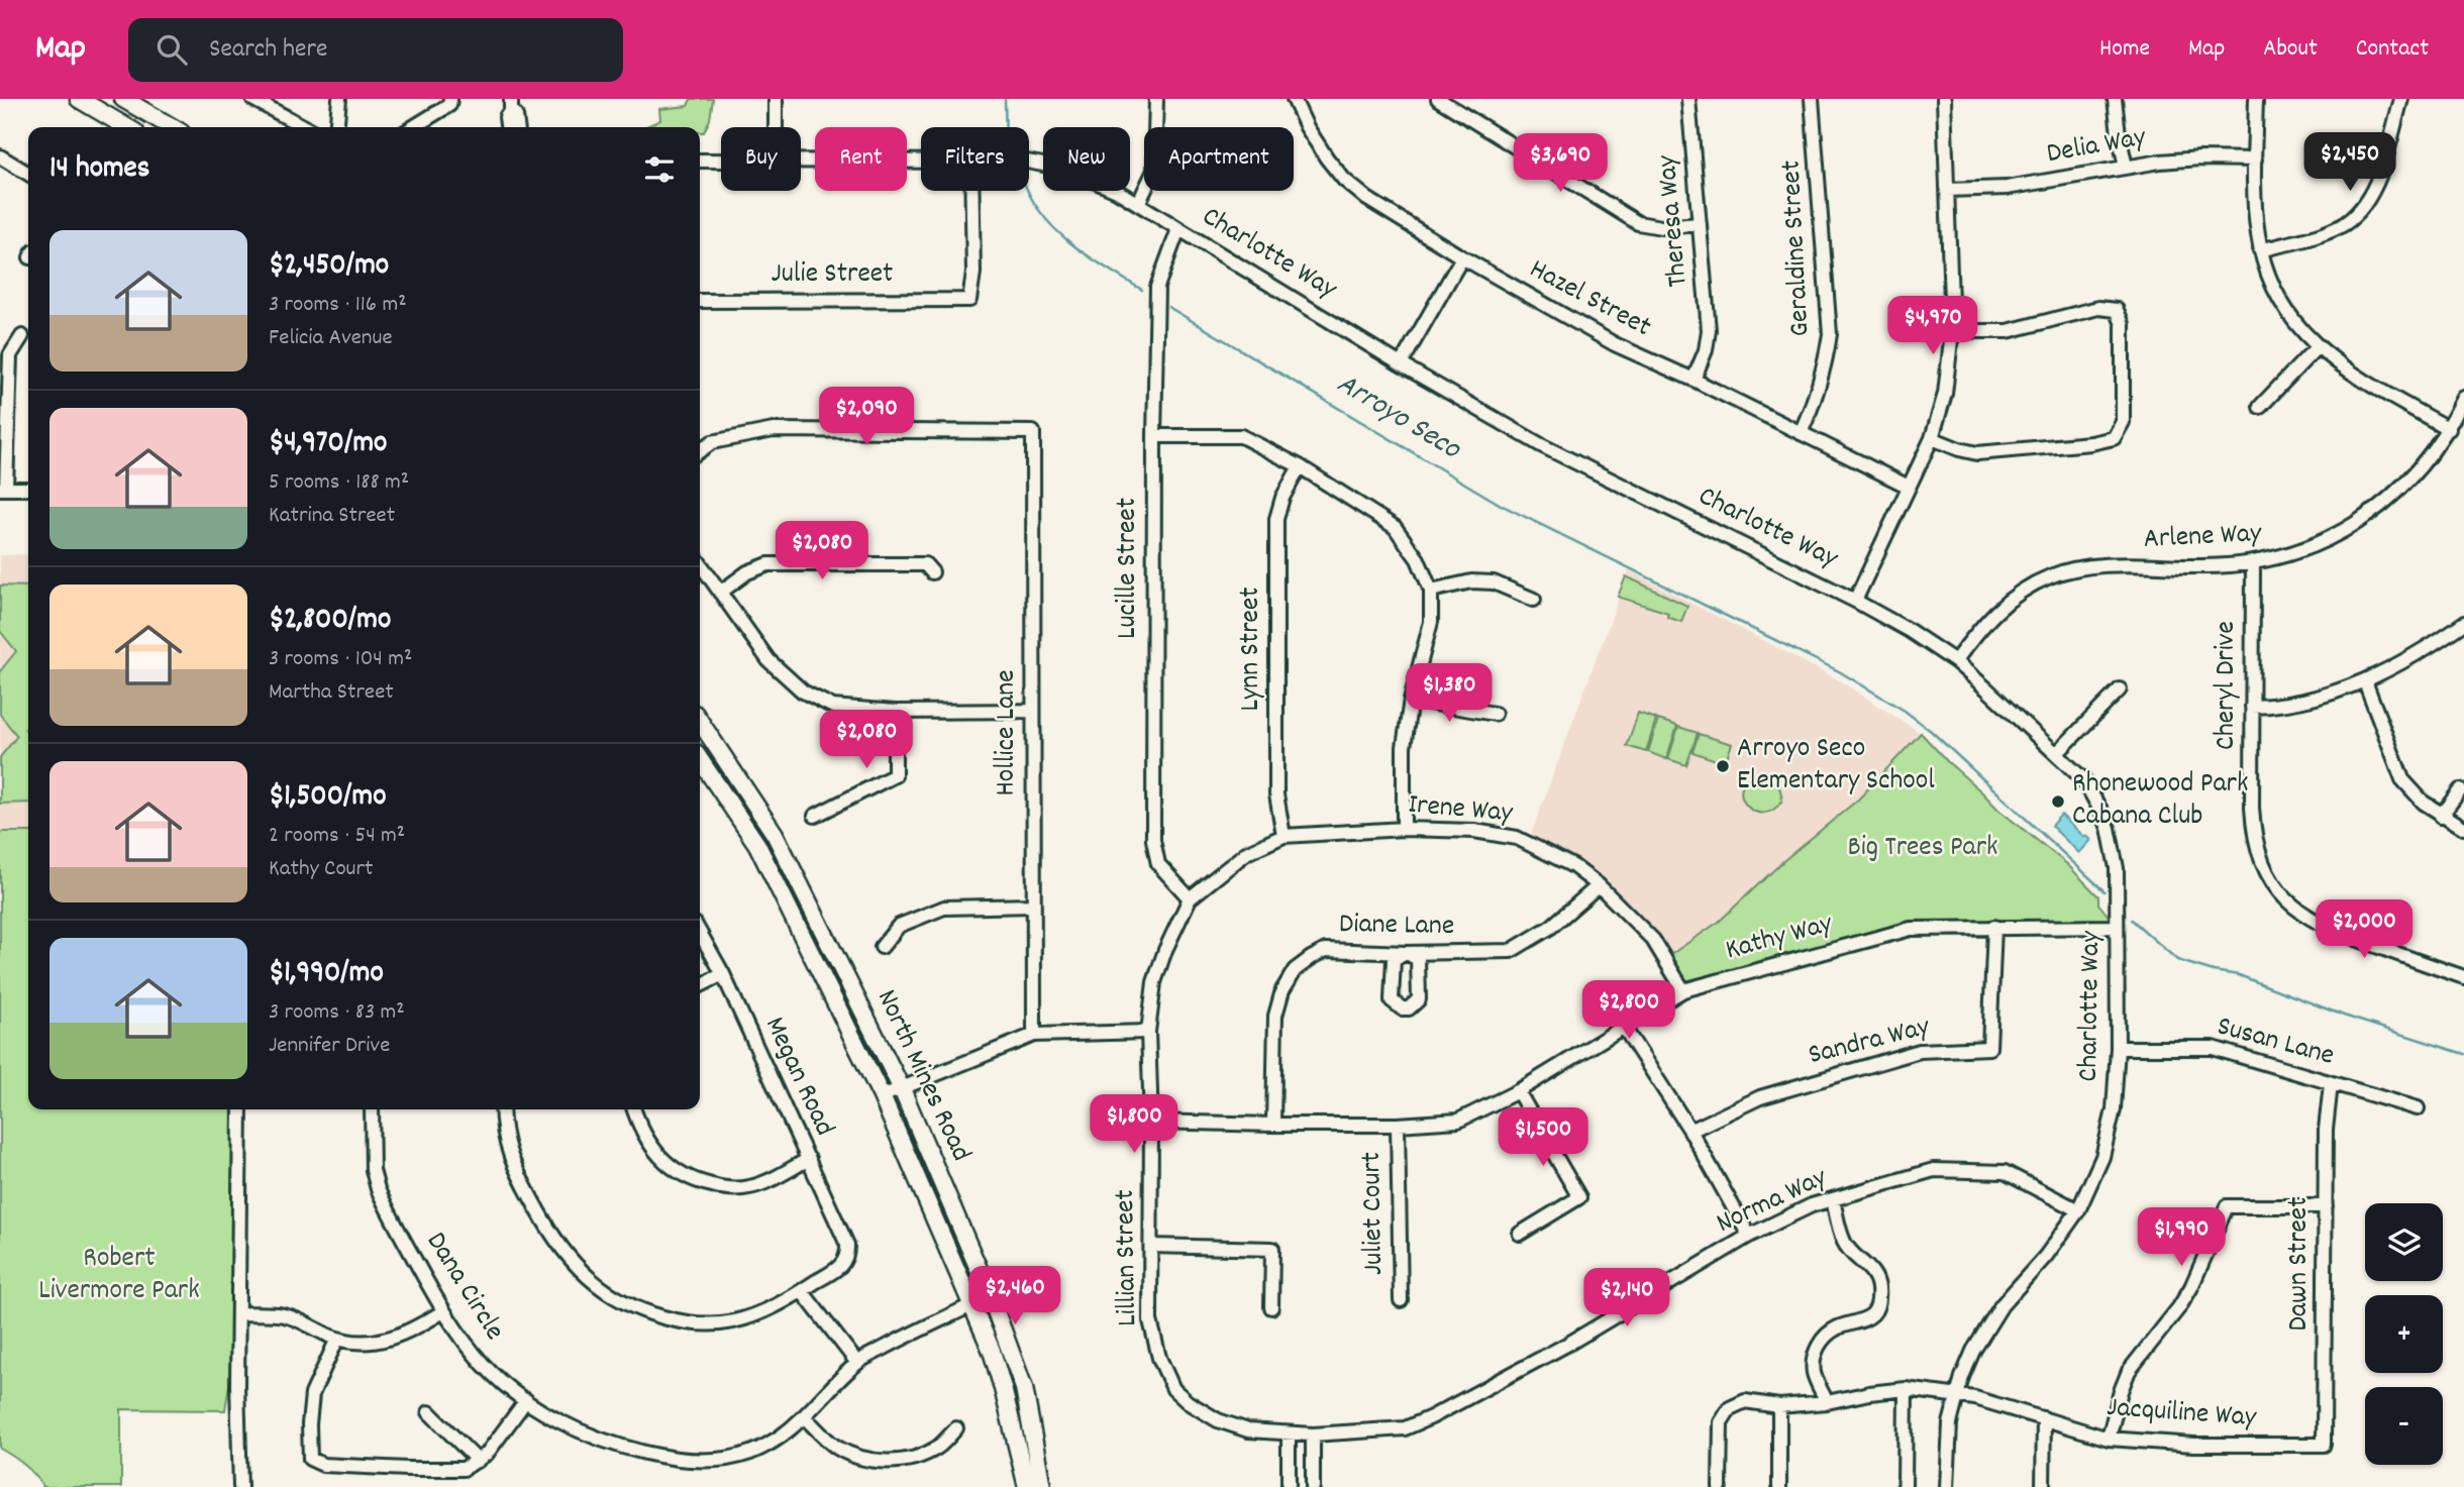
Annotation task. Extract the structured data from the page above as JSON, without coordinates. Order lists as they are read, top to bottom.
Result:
{
  "streets": {
    "main road": ["North Mines Road"],
    "street": [
      "Delia Way",
      "Theresa Way",
      "Geraldine Street",
      "Charlotte Way",
      "Julie Street",
      "Hazel Street",
      "Arlene Way",
      "Lucille Street",
      "Lynn Street",
      "Cheryl Drive",
      "Hollice Lane",
      "Irene Way",
      "Diane Lane",
      "Kathy Way",
      "Sandra Way",
      "Susan Lane",
      "Megan Road",
      "Norma Way",
      "Juliet Court",
      "Lillian Street",
      "Dawn Street",
      "Dana Circle",
      "Jacquiline Way"
    ]
  },
  "crossings": [
    ["Theresa Way", "Hazel Street"],
    ["Geraldine Street", "Hazel Street"],
    ["Charlotte Way", "Arlene Way"],
    ["Charlotte Way", "Lucille Street"],
    ["Charlotte Way", "Kathy Way"],
    ["Charlotte Way", "Susan Lane"],
    ["Charlotte Way", "Norma Way"],
    ["Charlotte Way", "Jacquiline Way"],
    ["Arlene Way", "Cheryl Drive"],
    ["Lucille Street", "Irene Way"],
    ["Lucille Street", "Lillian Street"],
    ["Lynn Street", "Irene Way"],
    ["Irene Way", "Diane Lane"],
    ["Irene Way", "Kathy Way"],
    ["Irene Way", "Lillian Street"],
    ["Diane Lane", "Kathy Way"],
    ["Kathy Way", "Sandra Way"],
    ["Kathy Way", "Juliet Court"],
    ["Kathy Way", "Lillian Street"],
    ["Susan Lane", "Dawn Street"],
    ["North Mines Road", "Dana Circle"],
    ["Norma Way", "Lillian Street"],
    ["Dawn Street", "Jacquiline Way"]
  ],
  "water": ["Arroyo Seco"],
  "parks": ["Big Trees Park", "Robert Livermore Park"],
  "places": ["Arroyo Seco Elementary School", "Rhonewood Park Cabana Club"],
  "page": {
    "header": "Map",
    "search": "Search here",
    "nav": [
      "Home",
      "Map",
      "About",
      "Contact"
    ],
    "chip": [
      "Buy",
      "Rent",
      "Filters",
      "New",
      "Apartment"
    ],
    "heading": "14 homes",
    "price": [
      "$2,450",
      "$3,690",
      "$4,970",
      "$2,090",
      "$2,080",
      "$1,380",
      "$2,080",
      "$2,000",
      "$2,800",
      "$1,800",
      "$1,500",
      "$1,990",
      "$2,460",
      "$2,140"
    ],
    "list": [
      {
        "name": "$2,450/mo",
        "note": "3 rooms · 116 m² · Felicia Avenue"
      },
      {
        "name": "$4,970/mo",
        "note": "5 rooms · 188 m² · Katrina Street"
      },
      {
        "name": "$2,800/mo",
        "note": "3 rooms · 104 m² · Martha Street"
      },
      {
        "name": "$1,500/mo",
        "note": "2 rooms · 54 m² · Kathy Court"
      },
      {
        "name": "$1,990/mo",
        "note": "3 rooms · 83 m² · Jennifer Drive"
      }
    ],
    "map_buttons": ["+", "−"]
  }
}
